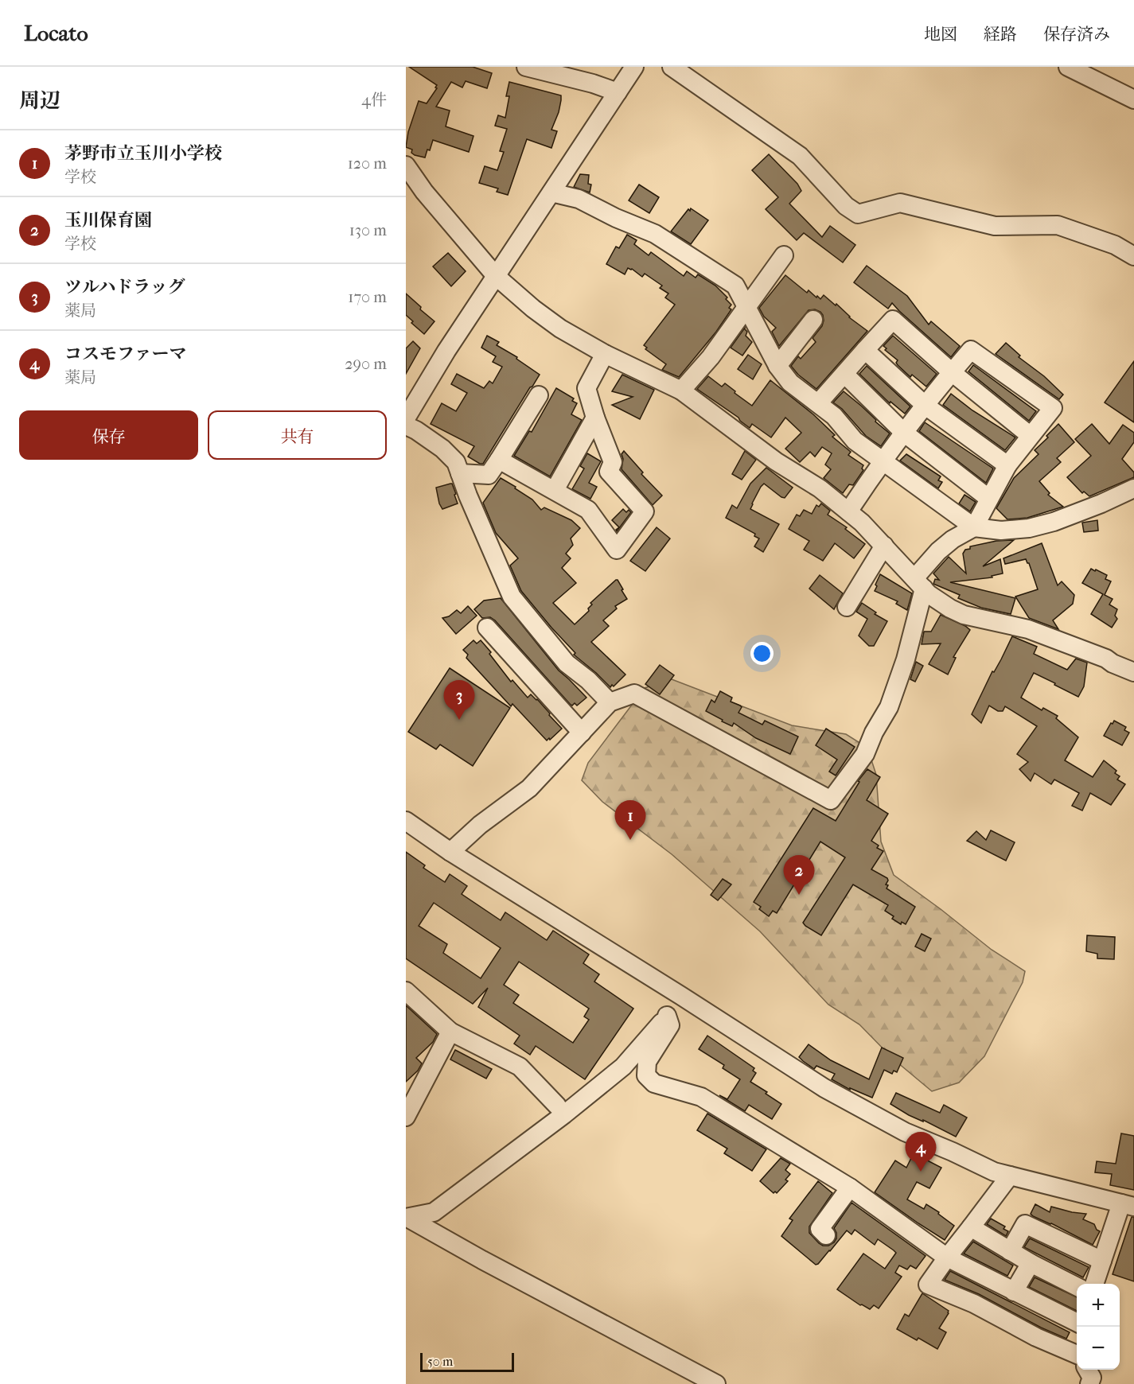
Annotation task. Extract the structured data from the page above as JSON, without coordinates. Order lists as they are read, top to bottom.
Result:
{
  "scale_bar": "50 m",
  "page": {
    "header": "Locato",
    "nav": ["地図", "経路", "保存済み"],
    "heading": ["周辺", "4件"],
    "list": [
      {
        "mark": "1",
        "name": "茅野市立玉川小学校",
        "note": "学校",
        "value": "120 m"
      },
      {
        "mark": "2",
        "name": "玉川保育園",
        "note": "学校",
        "value": "130 m"
      },
      {
        "mark": "3",
        "name": "ツルハドラッグ",
        "note": "薬局",
        "value": "170 m"
      },
      {
        "mark": "4",
        "name": "コスモファーマ",
        "note": "薬局",
        "value": "290 m"
      }
    ],
    "buttons": ["保存", "共有"],
    "pins": [
      "3",
      "1",
      "2",
      "4"
    ],
    "map_buttons": ["+", "−"],
    "scale": "50 m"
  }
}
